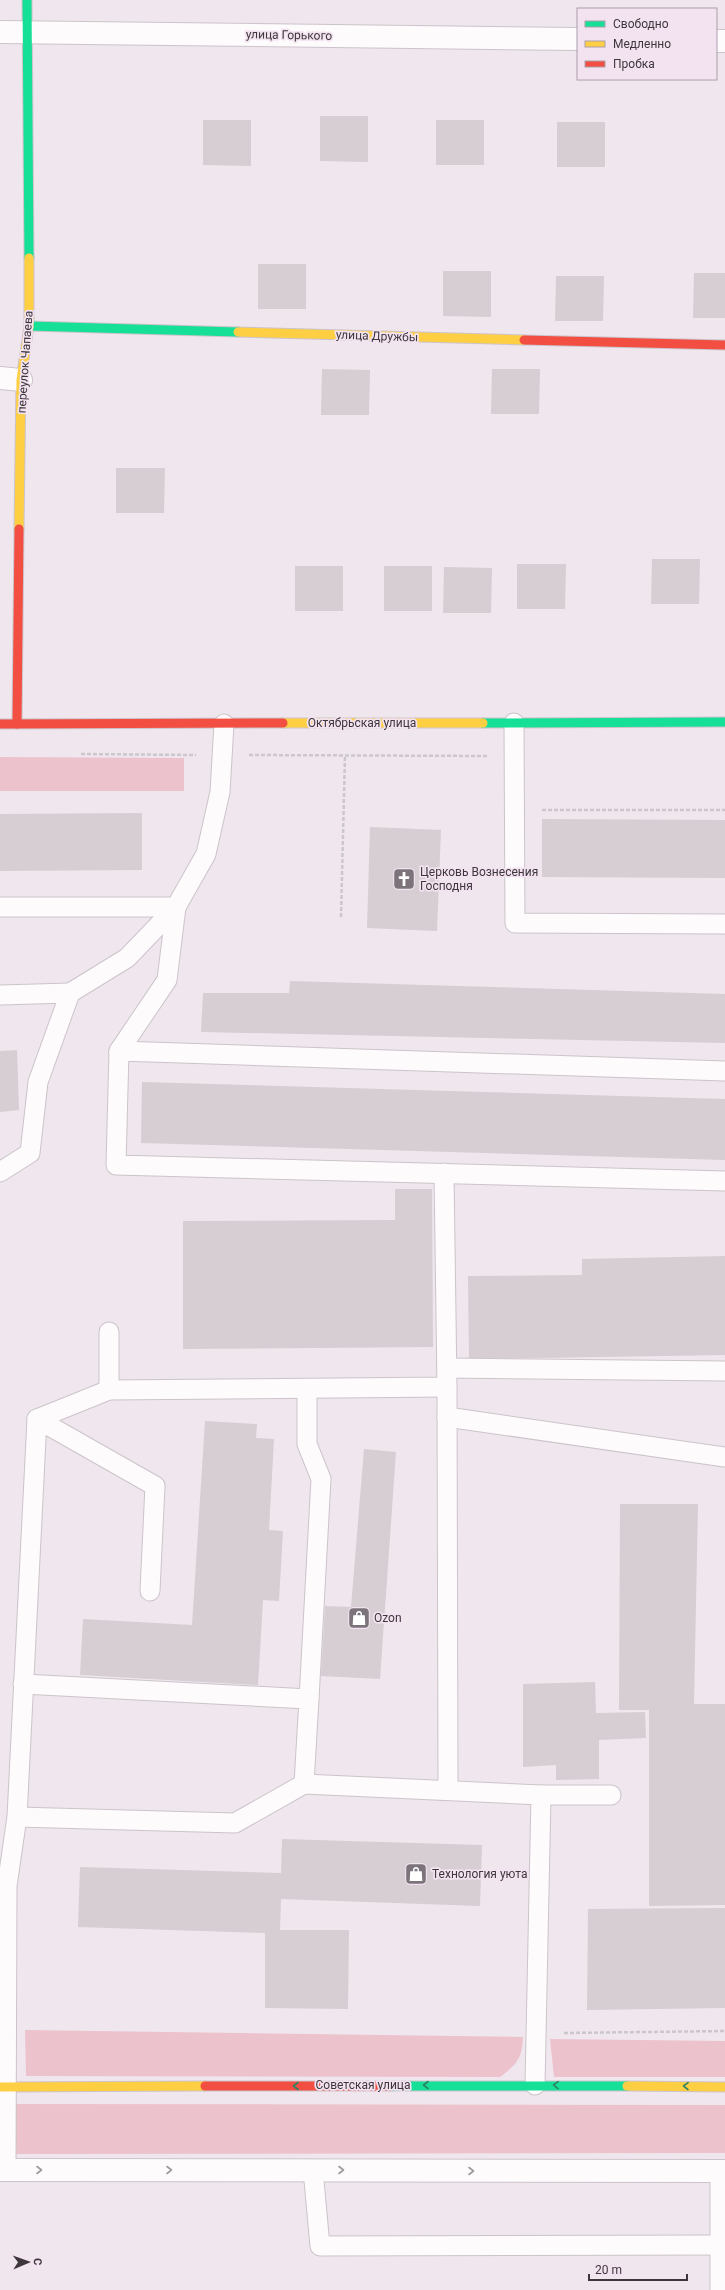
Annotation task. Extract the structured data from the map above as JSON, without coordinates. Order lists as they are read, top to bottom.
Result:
{
  "streets": {
    "street": [
      "улица Горького",
      "улица Дружбы",
      "переулок Чапаева",
      "Октябрьская улица",
      "Советская улица"
    ]
  },
  "crossings": [
    ["улица Горького", "переулок Чапаева"],
    ["улица Дружбы", "переулок Чапаева"],
    ["переулок Чапаева", "Октябрьская улица"]
  ],
  "one_way": ["Советская улица"],
  "places": {
    "church": ["Церковь Вознесения Господня"],
    "shop": ["Ozon", "Технология уюта"]
  },
  "legend": ["Свободно", "Медленно", "Пробка"],
  "scale_bar": "20 m",
  "north": "right"
}
